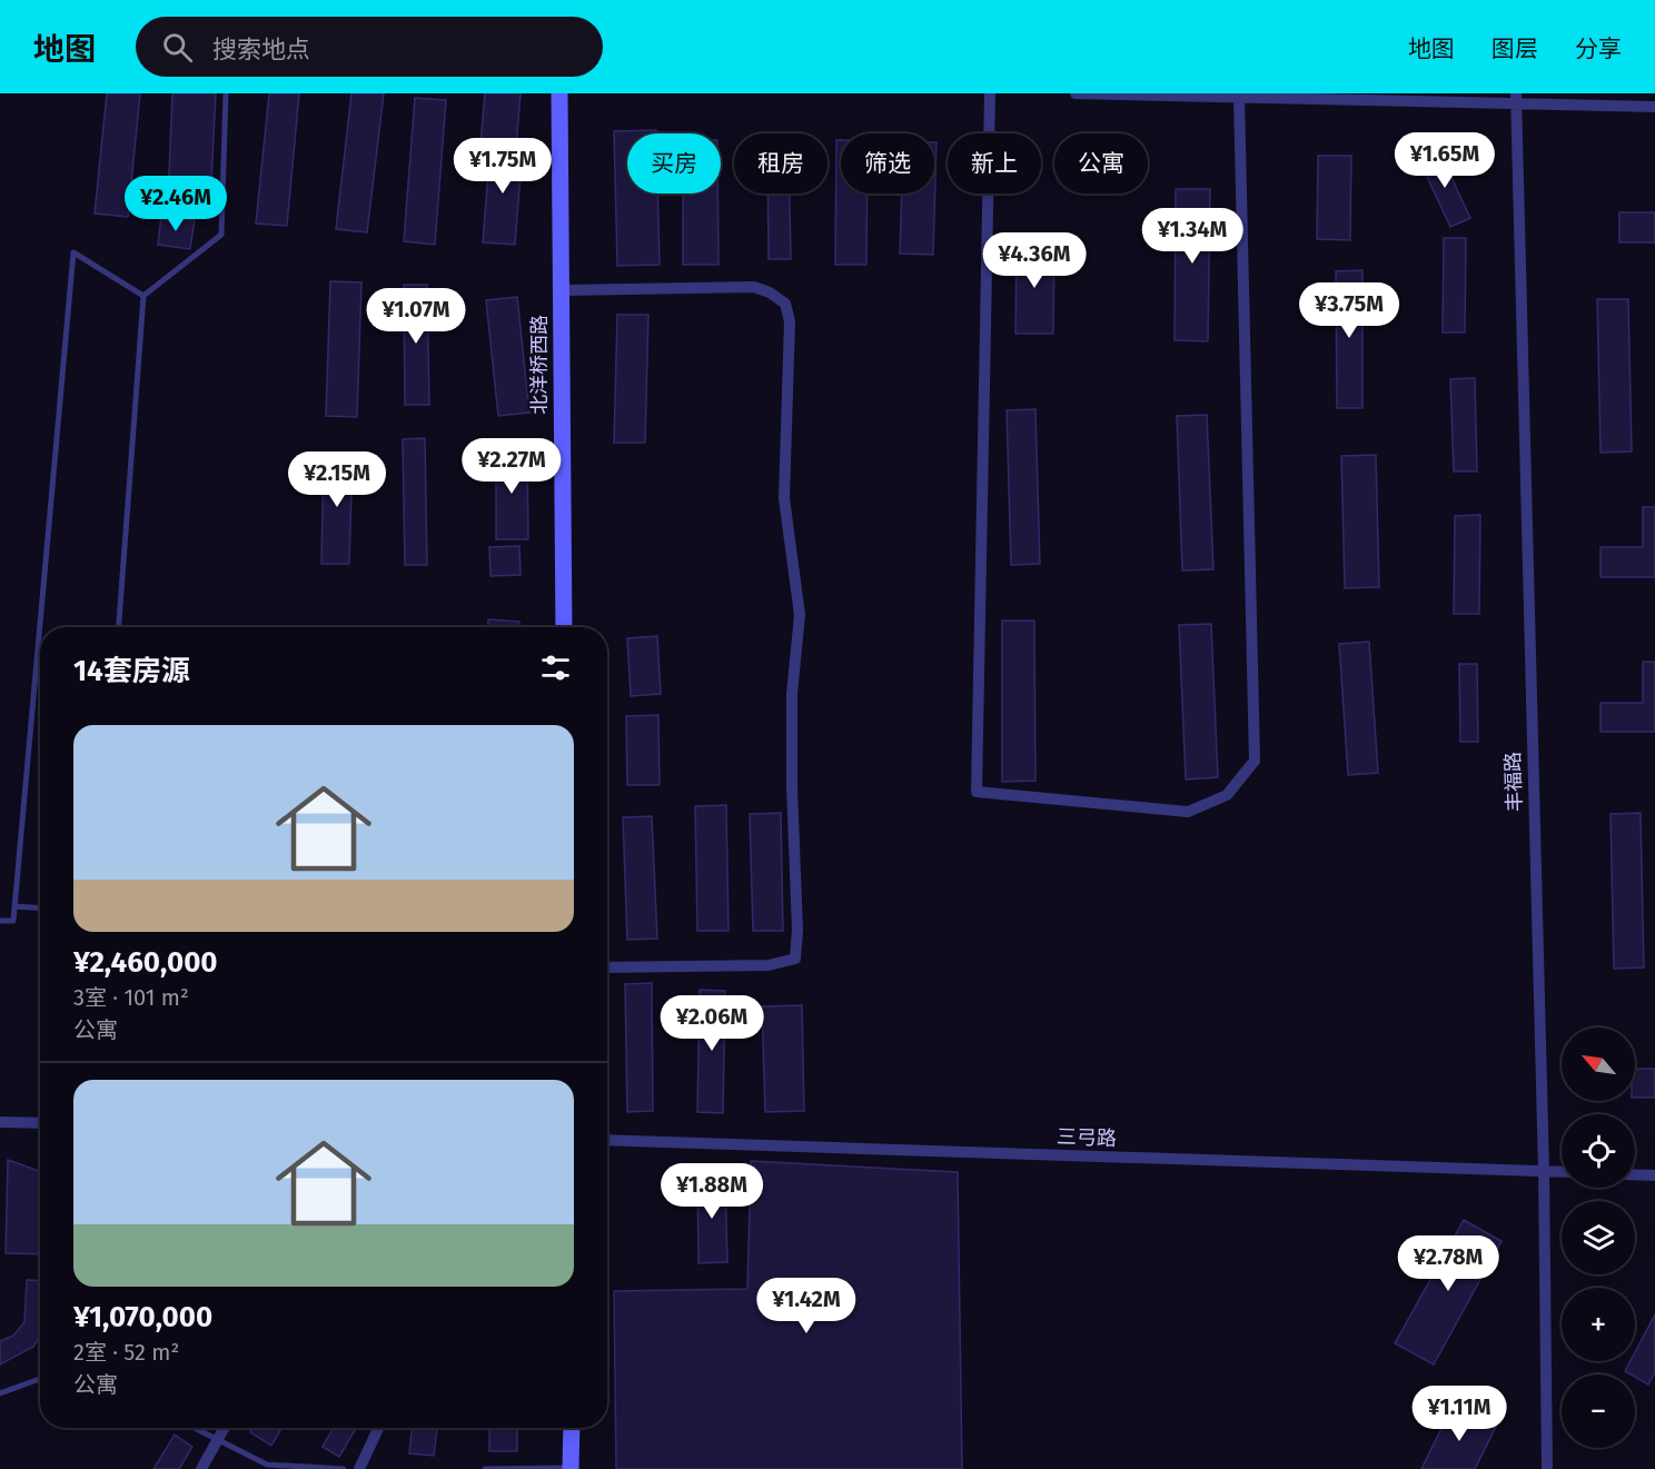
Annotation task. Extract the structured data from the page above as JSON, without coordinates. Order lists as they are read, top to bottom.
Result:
{
  "streets": {
    "main road": ["北洋桥西路"],
    "street": ["丰福路", "三弓路"]
  },
  "crossings": [
    ["丰福路", "三弓路"]
  ],
  "north": "top left",
  "page": {
    "header": "地图",
    "search": "搜索地点",
    "nav": ["地图", "图层", "分享"],
    "price": [
      "¥1.65M",
      "¥1.75M",
      "¥2.46M",
      "¥1.34M",
      "¥4.36M",
      "¥3.75M",
      "¥1.07M",
      "¥2.27M",
      "¥2.15M",
      "¥2.06M",
      "¥1.88M",
      "¥2.78M",
      "¥1.42M",
      "¥1.11M"
    ],
    "chip": [
      "买房",
      "租房",
      "筛选",
      "新上",
      "公寓"
    ],
    "heading": "14套房源",
    "list": [
      {
        "name": "¥2,460,000",
        "note": "3室 · 101 m² · 公寓"
      },
      {
        "name": "¥1,070,000",
        "note": "2室 · 52 m² · 公寓"
      }
    ],
    "map_buttons": ["+", "−"]
  }
}
